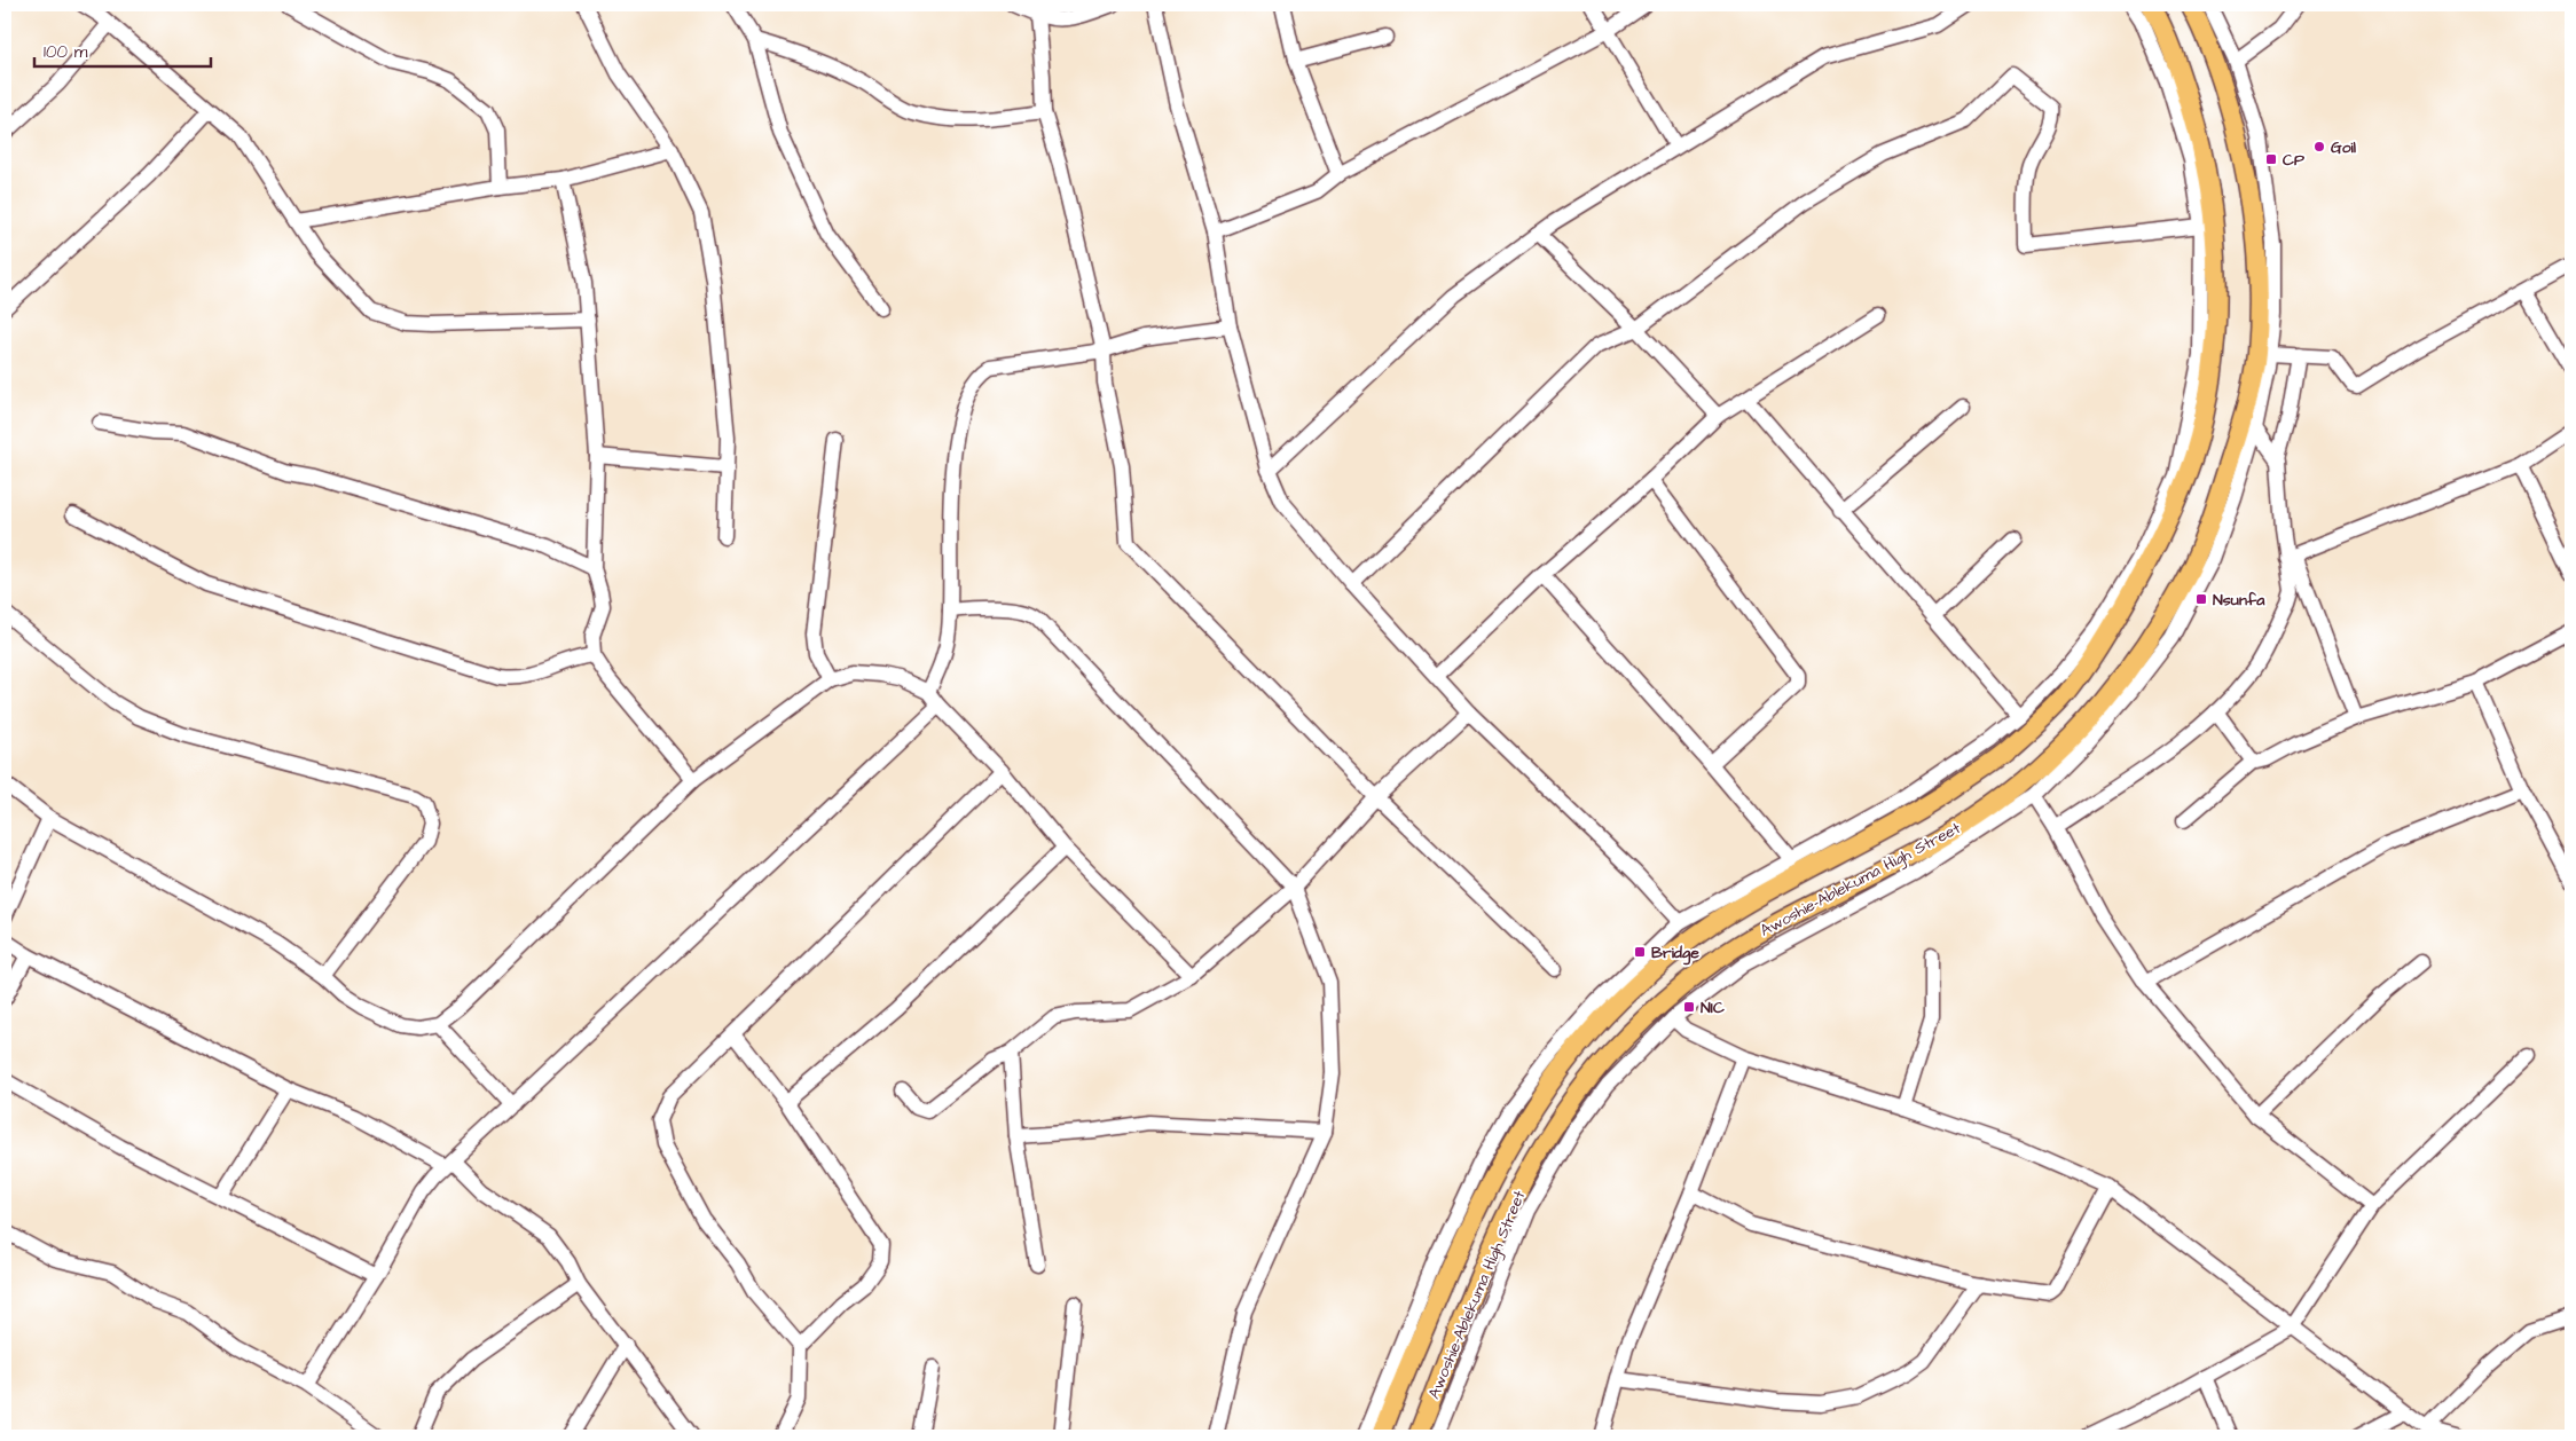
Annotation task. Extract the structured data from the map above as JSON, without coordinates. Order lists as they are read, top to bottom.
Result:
{
  "streets": {
    "main road": ["Awoshie-Ablekuma High Street"]
  },
  "places": {
    "other": ["Goil"],
    "transit": [
      "CP",
      "Nsunfa",
      "Bridge",
      "NIC"
    ]
  },
  "scale_bar": "100 m"
}
